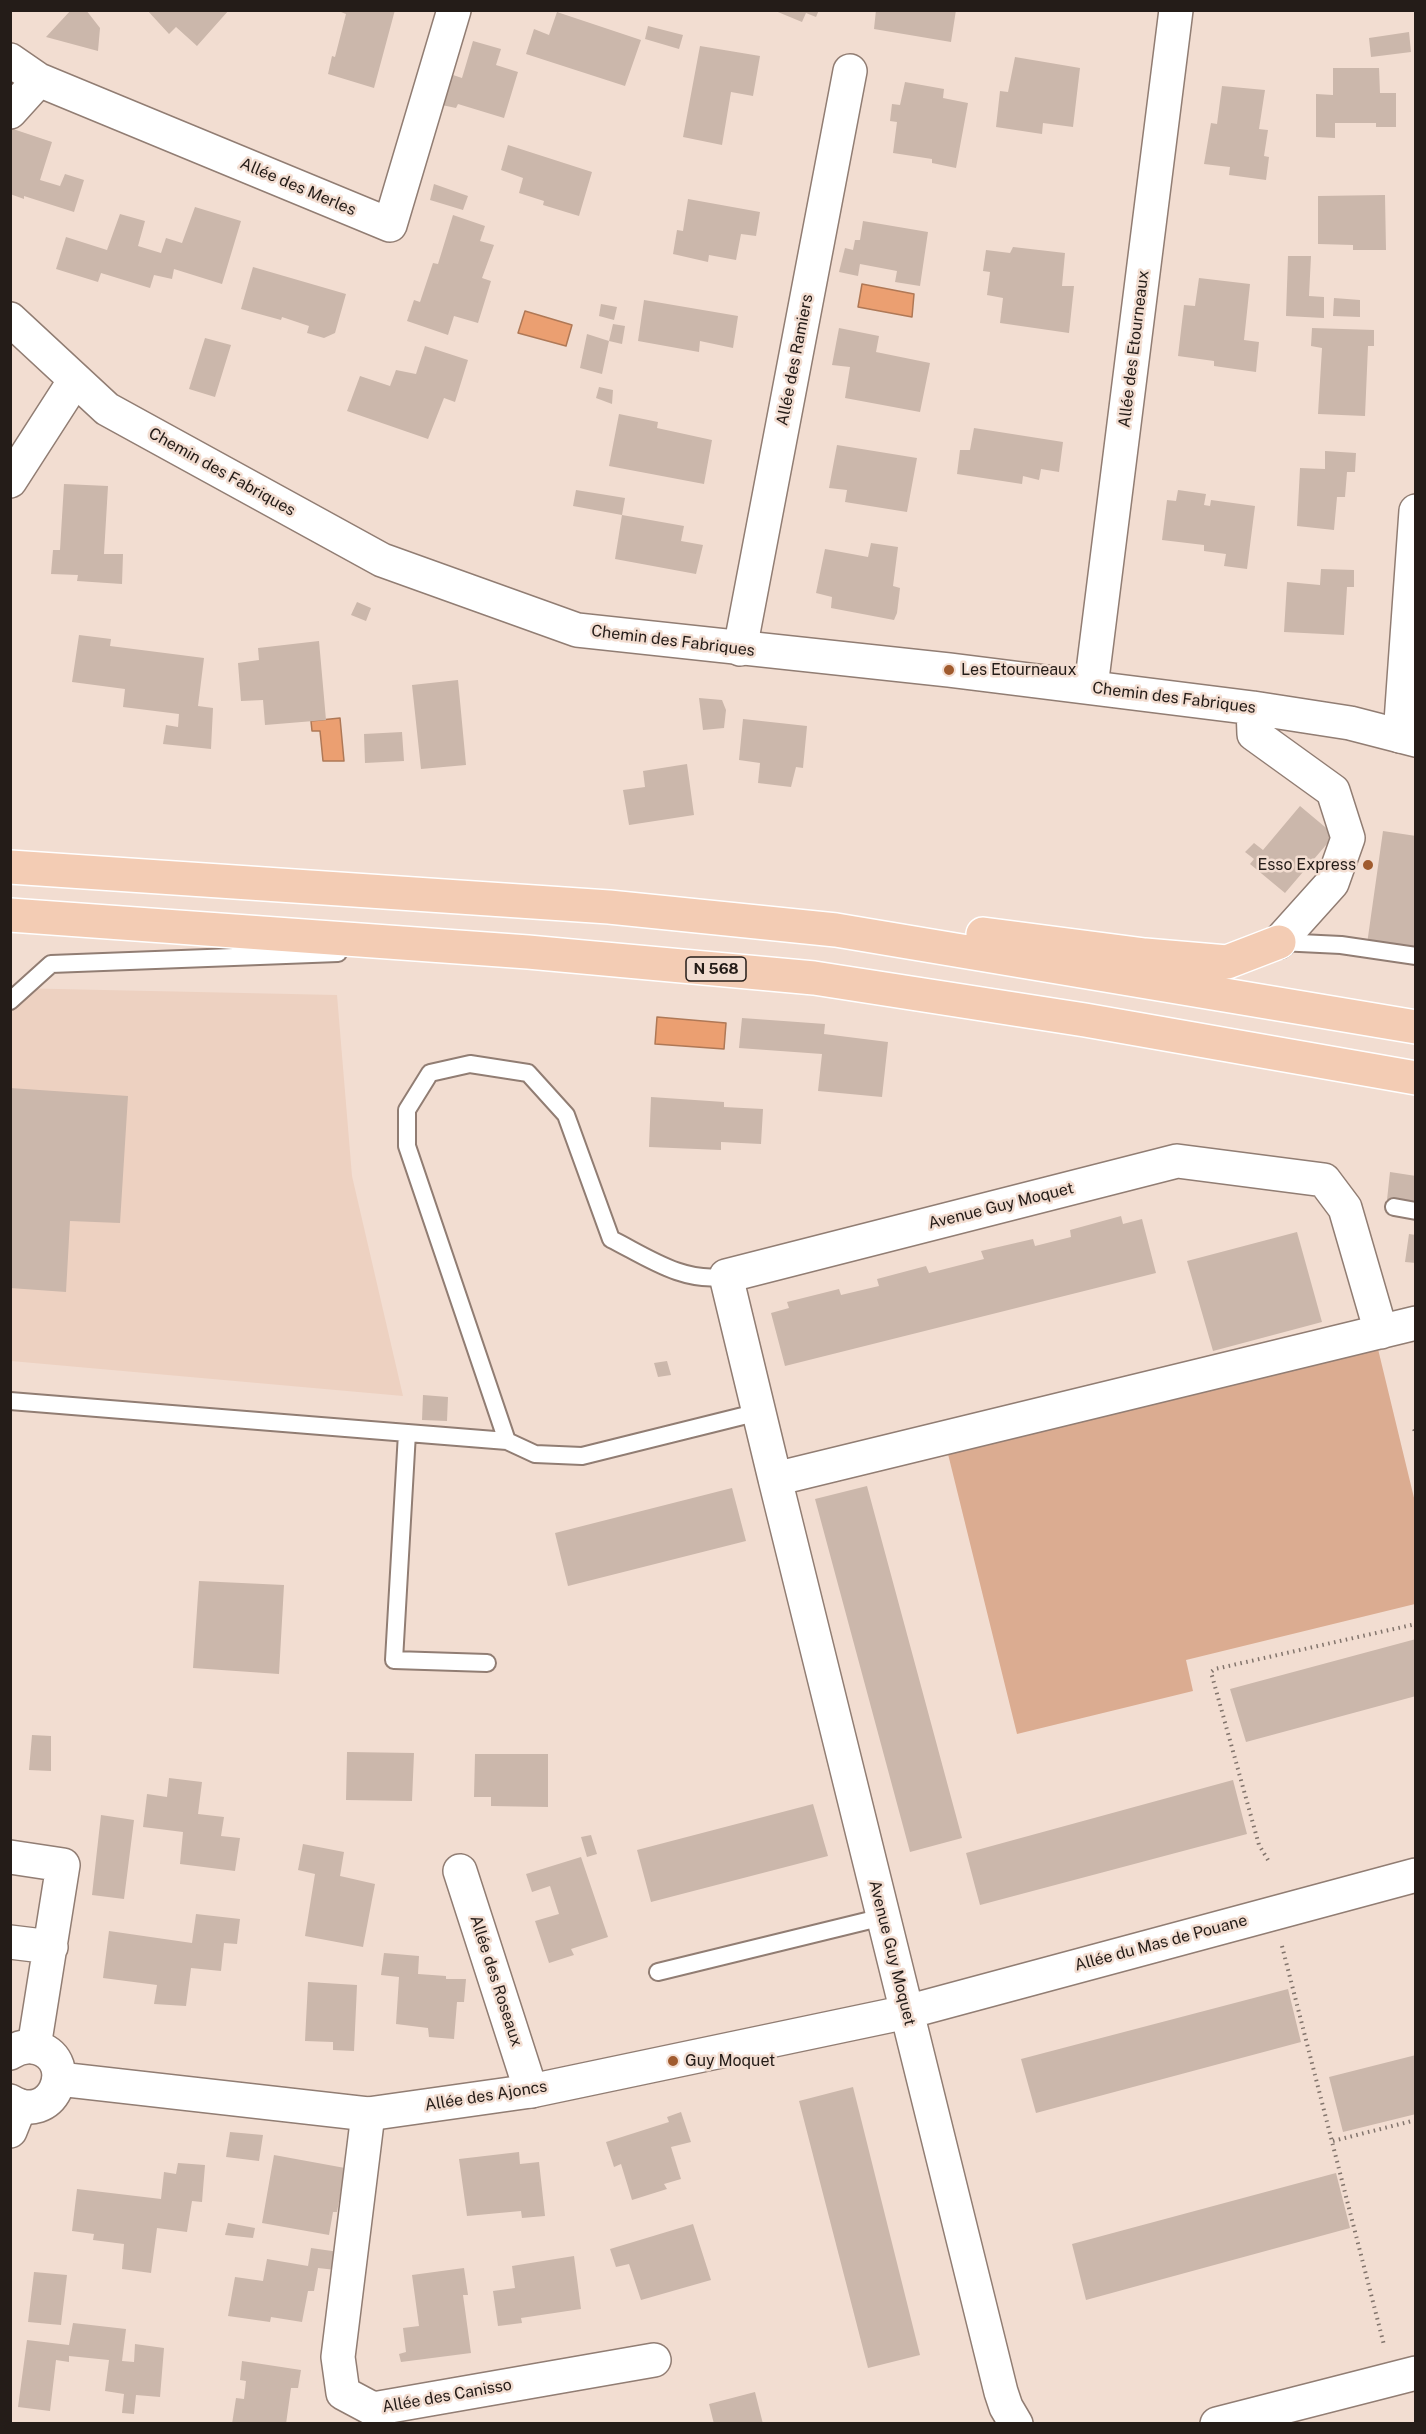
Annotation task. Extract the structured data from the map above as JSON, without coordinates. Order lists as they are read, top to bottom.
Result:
{
  "streets": {
    "highway": ["N 568"],
    "street": [
      "Allée des Merles",
      "Allée des Etourneaux",
      "Allée des Ramiers",
      "Chemin des Fabriques",
      "Avenue Guy Moquet",
      "Allée du Mas de Pouane",
      "Allée des Roseaux",
      "Allée des Ajoncs",
      "Allée des Canisso"
    ]
  },
  "crossings": [
    ["Allée des Etourneaux", "Chemin des Fabriques"],
    ["Allée des Ramiers", "Chemin des Fabriques"],
    ["Avenue Guy Moquet", "Allée du Mas de Pouane"],
    ["Avenue Guy Moquet", "Allée des Ajoncs"],
    ["Allée du Mas de Pouane", "Allée des Ajoncs"],
    ["Allée des Roseaux", "Allée des Ajoncs"],
    ["Allée des Ajoncs", "Allée des Canisso"]
  ],
  "places": ["Les Etourneaux", "Esso Express", "Guy Moquet"]
}
